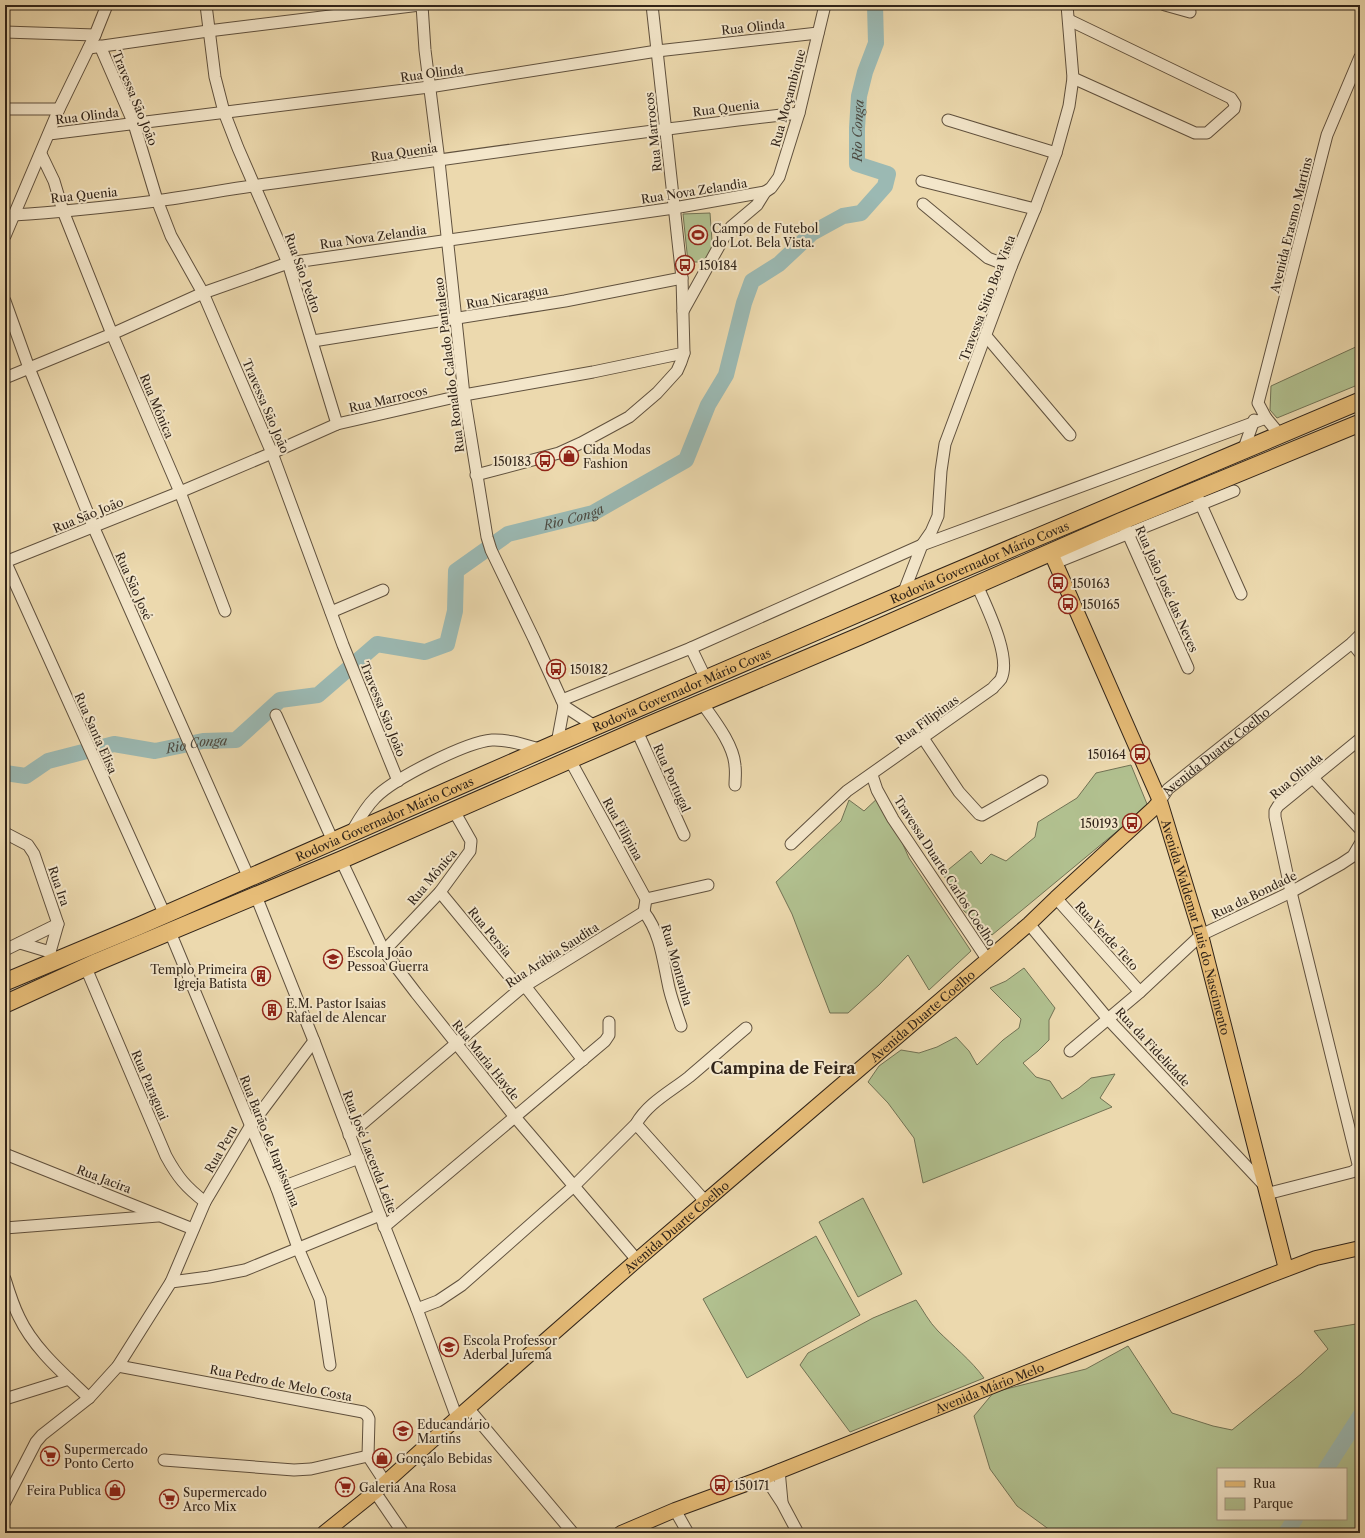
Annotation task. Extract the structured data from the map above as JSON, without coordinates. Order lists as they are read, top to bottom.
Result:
{
  "streets": {
    "highway": ["Rodovia Governador Mário Covas"],
    "main road": ["Avenida Duarte Coelho", "Avenida Waldemar Luis do Nascimento", "Avenida Mário Melo"],
    "street": [
      "Rua Olinda",
      "Travessa São João",
      "Rua Moçambique",
      "Rua Quenia",
      "Rua Marrocos",
      "Rua Nova Zelandia",
      "Avenida Erasmo Martins",
      "Rua São Pedro",
      "Rua Nicaragua",
      "Travessa Sitio Boa Vista",
      "Rua Ronaldo Calado Pantaleao",
      "Rua Mônica",
      "Rua São João",
      "Rua São José",
      "Rua João José das Neves",
      "Rua Filipinas",
      "Rua Santa Elisa",
      "Rua Portugal",
      "Rua Filipina",
      "Travessa Duarte Carlos Coelho",
      "Rua Ira",
      "Rua da Bondade",
      "Rua Persia",
      "Rua Verde Teto",
      "Rua Arábia Saudita",
      "Rua Montanha",
      "Rua da Fidelidade",
      "Rua Maria Hayde",
      "Rua Paraguai",
      "Rua Barão de Itapissuma",
      "Rua Peru",
      "Rua José Lacerda Leite",
      "Rua Jacira",
      "Rua Pedro de Melo Costa"
    ]
  },
  "crossings": [
    ["Rua Olinda", "Travessa São João"],
    ["Rua Olinda", "Rua Moçambique"],
    ["Rua Olinda", "Rua Marrocos"],
    ["Rua Olinda", "Rua São Pedro"],
    ["Rua Olinda", "Rua Ronaldo Calado Pantaleao"],
    ["Rua Olinda", "Rua da Bondade"],
    ["Travessa São João", "Rua Quenia"],
    ["Travessa São João", "Rua Marrocos"],
    ["Travessa São João", "Rua Nova Zelandia"],
    ["Rua Moçambique", "Rua Quenia"],
    ["Rua Moçambique", "Rua Marrocos"],
    ["Rua Moçambique", "Rua Nova Zelandia"],
    ["Rua Quenia", "Rua Marrocos"],
    ["Rua Quenia", "Rua São Pedro"],
    ["Rua Quenia", "Rua Ronaldo Calado Pantaleao"],
    ["Rua Quenia", "Rua Mônica"],
    ["Rua Marrocos", "Rua Nova Zelandia"],
    ["Rua Marrocos", "Rua São Pedro"],
    ["Rua Marrocos", "Rua Nicaragua"],
    ["Rua Marrocos", "Rua Ronaldo Calado Pantaleao"],
    ["Rua Marrocos", "Rua Mônica"],
    ["Rua Marrocos", "Rua São João"],
    ["Rua Nova Zelandia", "Rua São Pedro"],
    ["Rua Nova Zelandia", "Rua Ronaldo Calado Pantaleao"],
    ["Rua Nova Zelandia", "Rua Mônica"],
    ["Rua Nova Zelandia", "Rua São José"],
    ["Avenida Erasmo Martins", "Rodovia Governador Mário Covas"],
    ["Rua São Pedro", "Rua Nicaragua"],
    ["Rua Nicaragua", "Rua Ronaldo Calado Pantaleao"],
    ["Travessa Sitio Boa Vista", "Rodovia Governador Mário Covas"],
    ["Rua Mônica", "Rua São João"],
    ["Rua Mônica", "Rodovia Governador Mário Covas"],
    ["Rua Mônica", "Rua Persia"],
    ["Rua Mônica", "Rua Maria Hayde"],
    ["Rua São João", "Rua São José"],
    ["Rua São João", "Rua Santa Elisa"],
    ["Rodovia Governador Mário Covas", "Rua São José"],
    ["Rodovia Governador Mário Covas", "Rua João José das Neves"],
    ["Rodovia Governador Mário Covas", "Rua Filipinas"],
    ["Rodovia Governador Mário Covas", "Rua Santa Elisa"],
    ["Rodovia Governador Mário Covas", "Rua Portugal"],
    ["Rodovia Governador Mário Covas", "Rua Filipina"],
    ["Rodovia Governador Mário Covas", "Rua Ira"],
    ["Rodovia Governador Mário Covas", "Avenida Waldemar Luis do Nascimento"],
    ["Rodovia Governador Mário Covas", "Rua Maria Hayde"],
    ["Rodovia Governador Mário Covas", "Rua Paraguai"],
    ["Rodovia Governador Mário Covas", "Rua Barão de Itapissuma"],
    ["Rodovia Governador Mário Covas", "Rua José Lacerda Leite"],
    ["Rua Filipinas", "Travessa Duarte Carlos Coelho"],
    ["Avenida Duarte Coelho", "Travessa Duarte Carlos Coelho"],
    ["Avenida Duarte Coelho", "Avenida Waldemar Luis do Nascimento"],
    ["Avenida Duarte Coelho", "Rua Verde Teto"],
    ["Avenida Duarte Coelho", "Rua da Fidelidade"],
    ["Avenida Duarte Coelho", "Rua Maria Hayde"],
    ["Avenida Duarte Coelho", "Rua José Lacerda Leite"],
    ["Rua da Bondade", "Avenida Waldemar Luis do Nascimento"],
    ["Rua da Bondade", "Rua Verde Teto"],
    ["Rua da Bondade", "Rua da Fidelidade"],
    ["Avenida Waldemar Luis do Nascimento", "Rua da Fidelidade"],
    ["Avenida Waldemar Luis do Nascimento", "Avenida Mário Melo"],
    ["Rua Persia", "Rua Arábia Saudita"],
    ["Rua Arábia Saudita", "Rua Montanha"],
    ["Rua Arábia Saudita", "Rua Maria Hayde"],
    ["Rua Arábia Saudita", "Rua José Lacerda Leite"],
    ["Rua Paraguai", "Rua Peru"],
    ["Rua Barão de Itapissuma", "Rua Peru"],
    ["Rua Peru", "Rua José Lacerda Leite"],
    ["Rua Peru", "Rua Jacira"],
    ["Rua Peru", "Rua Pedro de Melo Costa"]
  ],
  "districts": ["Campina de Feira"],
  "water": ["Rio Conga"],
  "places": {
    "sports": ["Campo de Futebol do Lot. Bela Vista."],
    "bus stop": [
      "150184",
      "150183",
      "150163",
      "150165",
      "150182",
      "150164",
      "150193",
      "150171"
    ],
    "shop": ["Cida Modas Fashion", "Gonçalo Bebidas", "Feira Publica"],
    "school or university": ["Escola João Pessoa Guerra", "Escola Professor Aderbal Jurema", "Educandário Martins"],
    "building": ["Templo Primeira Igreja Batista", "E.M. Pastor Isaias Rafael de Alencar"],
    "supermarket": ["Supermercado Ponto Certo", "Galeria Ana Rosa", "Supermercado Arco Mix"]
  },
  "legend": ["Rua", "Parque"]
}
